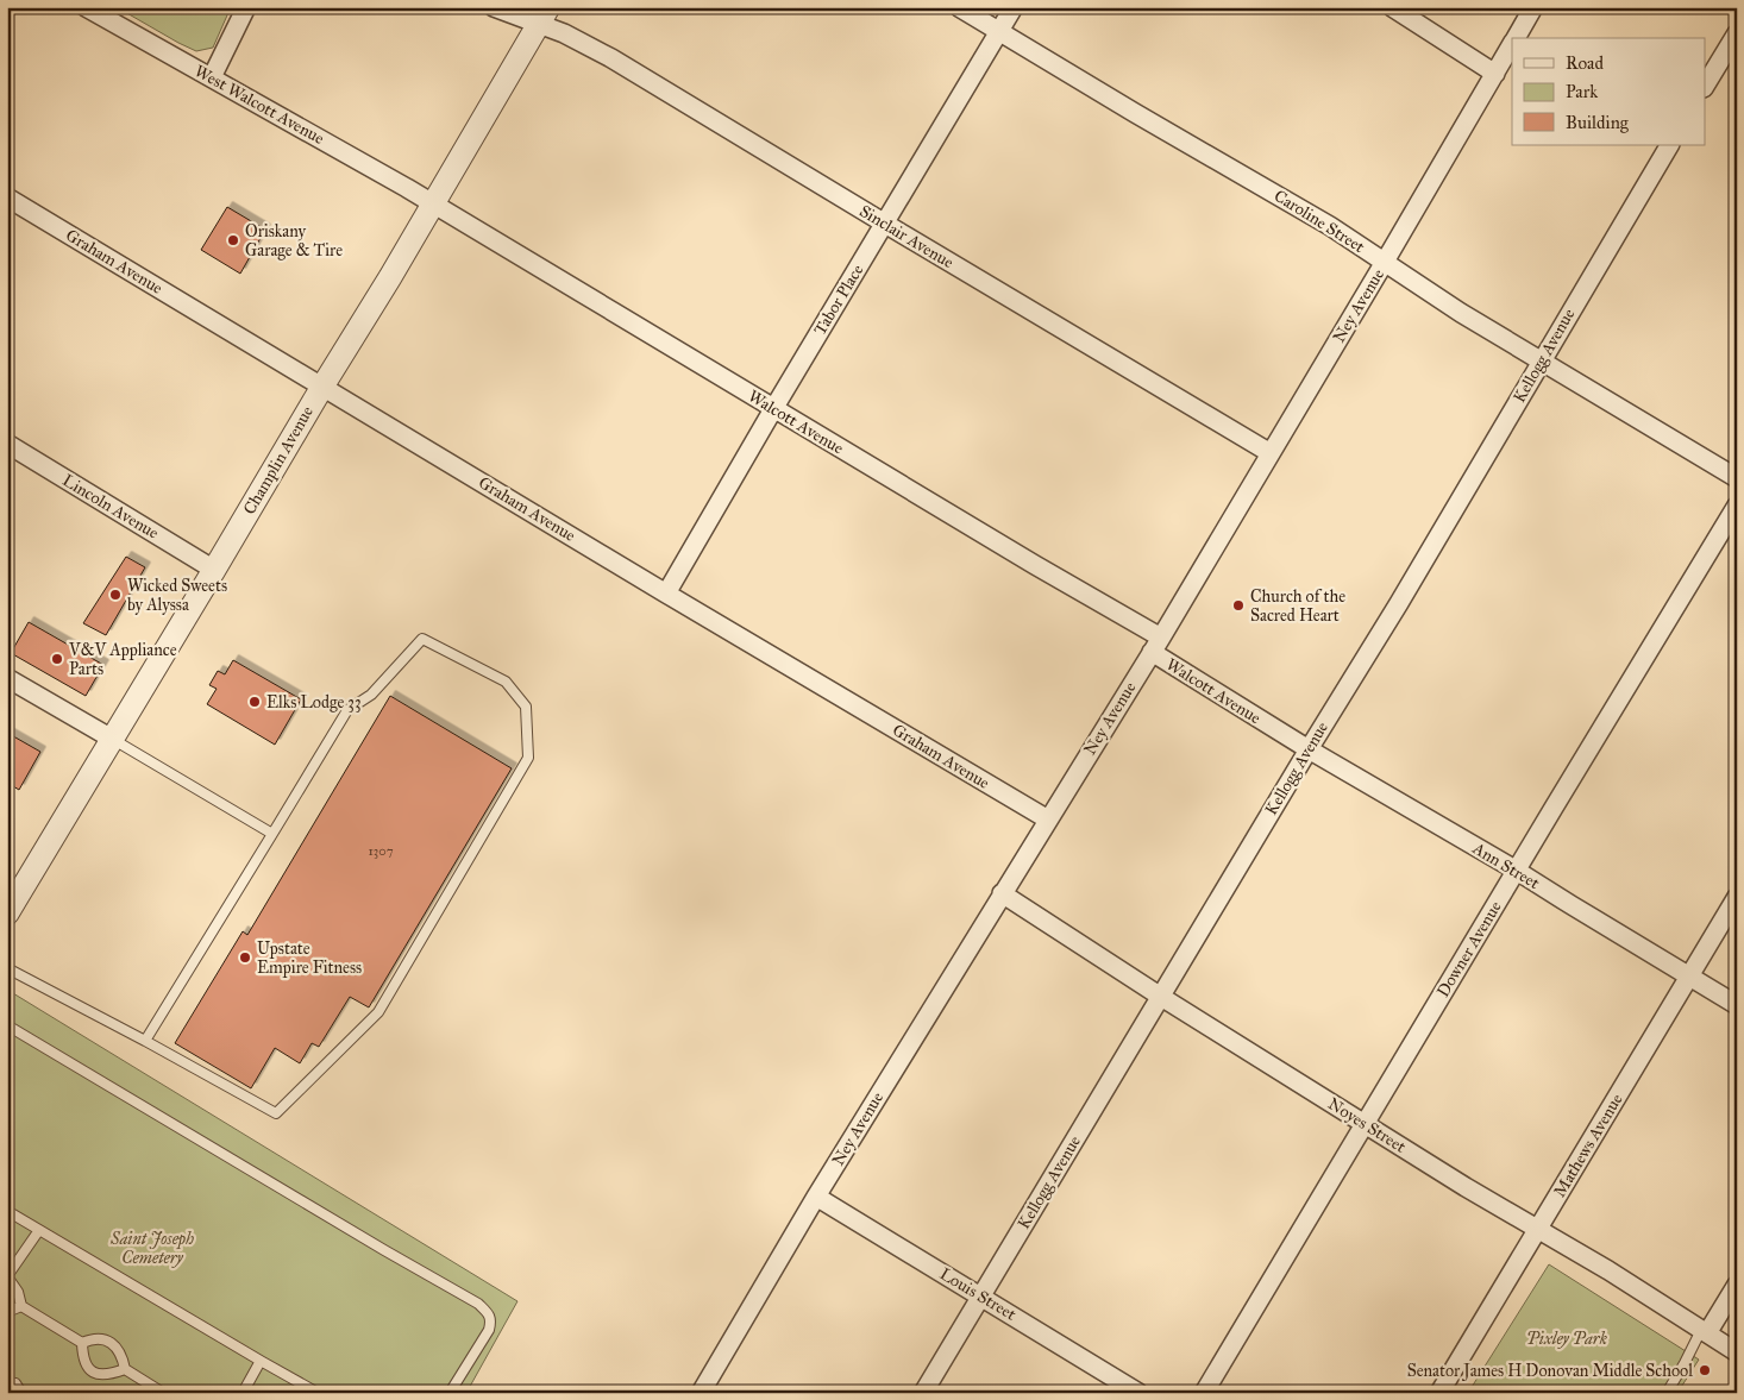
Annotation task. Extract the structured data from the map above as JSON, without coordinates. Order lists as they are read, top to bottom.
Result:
{
  "streets": {
    "street": [
      "West Walcott Avenue",
      "Caroline Street",
      "Sinclair Avenue",
      "Graham Avenue",
      "Tabor Place",
      "Ney Avenue",
      "Kellogg Avenue",
      "Walcott Avenue",
      "Champlin Avenue",
      "Lincoln Avenue",
      "Ann Street",
      "Downer Avenue",
      "Noyes Street",
      "Mathews Avenue",
      "Louis Street"
    ]
  },
  "crossings": [
    ["West Walcott Avenue", "Walcott Avenue"],
    ["West Walcott Avenue", "Champlin Avenue"],
    ["Caroline Street", "Tabor Place"],
    ["Caroline Street", "Ney Avenue"],
    ["Caroline Street", "Kellogg Avenue"],
    ["Sinclair Avenue", "Tabor Place"],
    ["Sinclair Avenue", "Ney Avenue"],
    ["Sinclair Avenue", "Champlin Avenue"],
    ["Graham Avenue", "Tabor Place"],
    ["Graham Avenue", "Ney Avenue"],
    ["Graham Avenue", "Champlin Avenue"],
    ["Tabor Place", "Walcott Avenue"],
    ["Ney Avenue", "Walcott Avenue"],
    ["Ney Avenue", "Noyes Street"],
    ["Ney Avenue", "Louis Street"],
    ["Kellogg Avenue", "Ann Street"],
    ["Kellogg Avenue", "Noyes Street"],
    ["Kellogg Avenue", "Louis Street"],
    ["Walcott Avenue", "Champlin Avenue"],
    ["Walcott Avenue", "Ann Street"],
    ["Champlin Avenue", "Lincoln Avenue"],
    ["Ann Street", "Downer Avenue"],
    ["Ann Street", "Mathews Avenue"],
    ["Downer Avenue", "Noyes Street"],
    ["Noyes Street", "Mathews Avenue"]
  ],
  "parks": ["Saint Joseph Cemetery", "Pixley Park"],
  "places": [
    "Oriskany Garage & Tire",
    "Wicked Sweets by Alyssa",
    "Church of the Sacred Heart",
    "V&V Appliance Parts",
    "Elks Lodge 33",
    "Upstate Empire Fitness",
    "Senator James H Donovan Middle School"
  ],
  "house_numbers": ["1307"],
  "legend": ["Road", "Park", "Building"]
}
